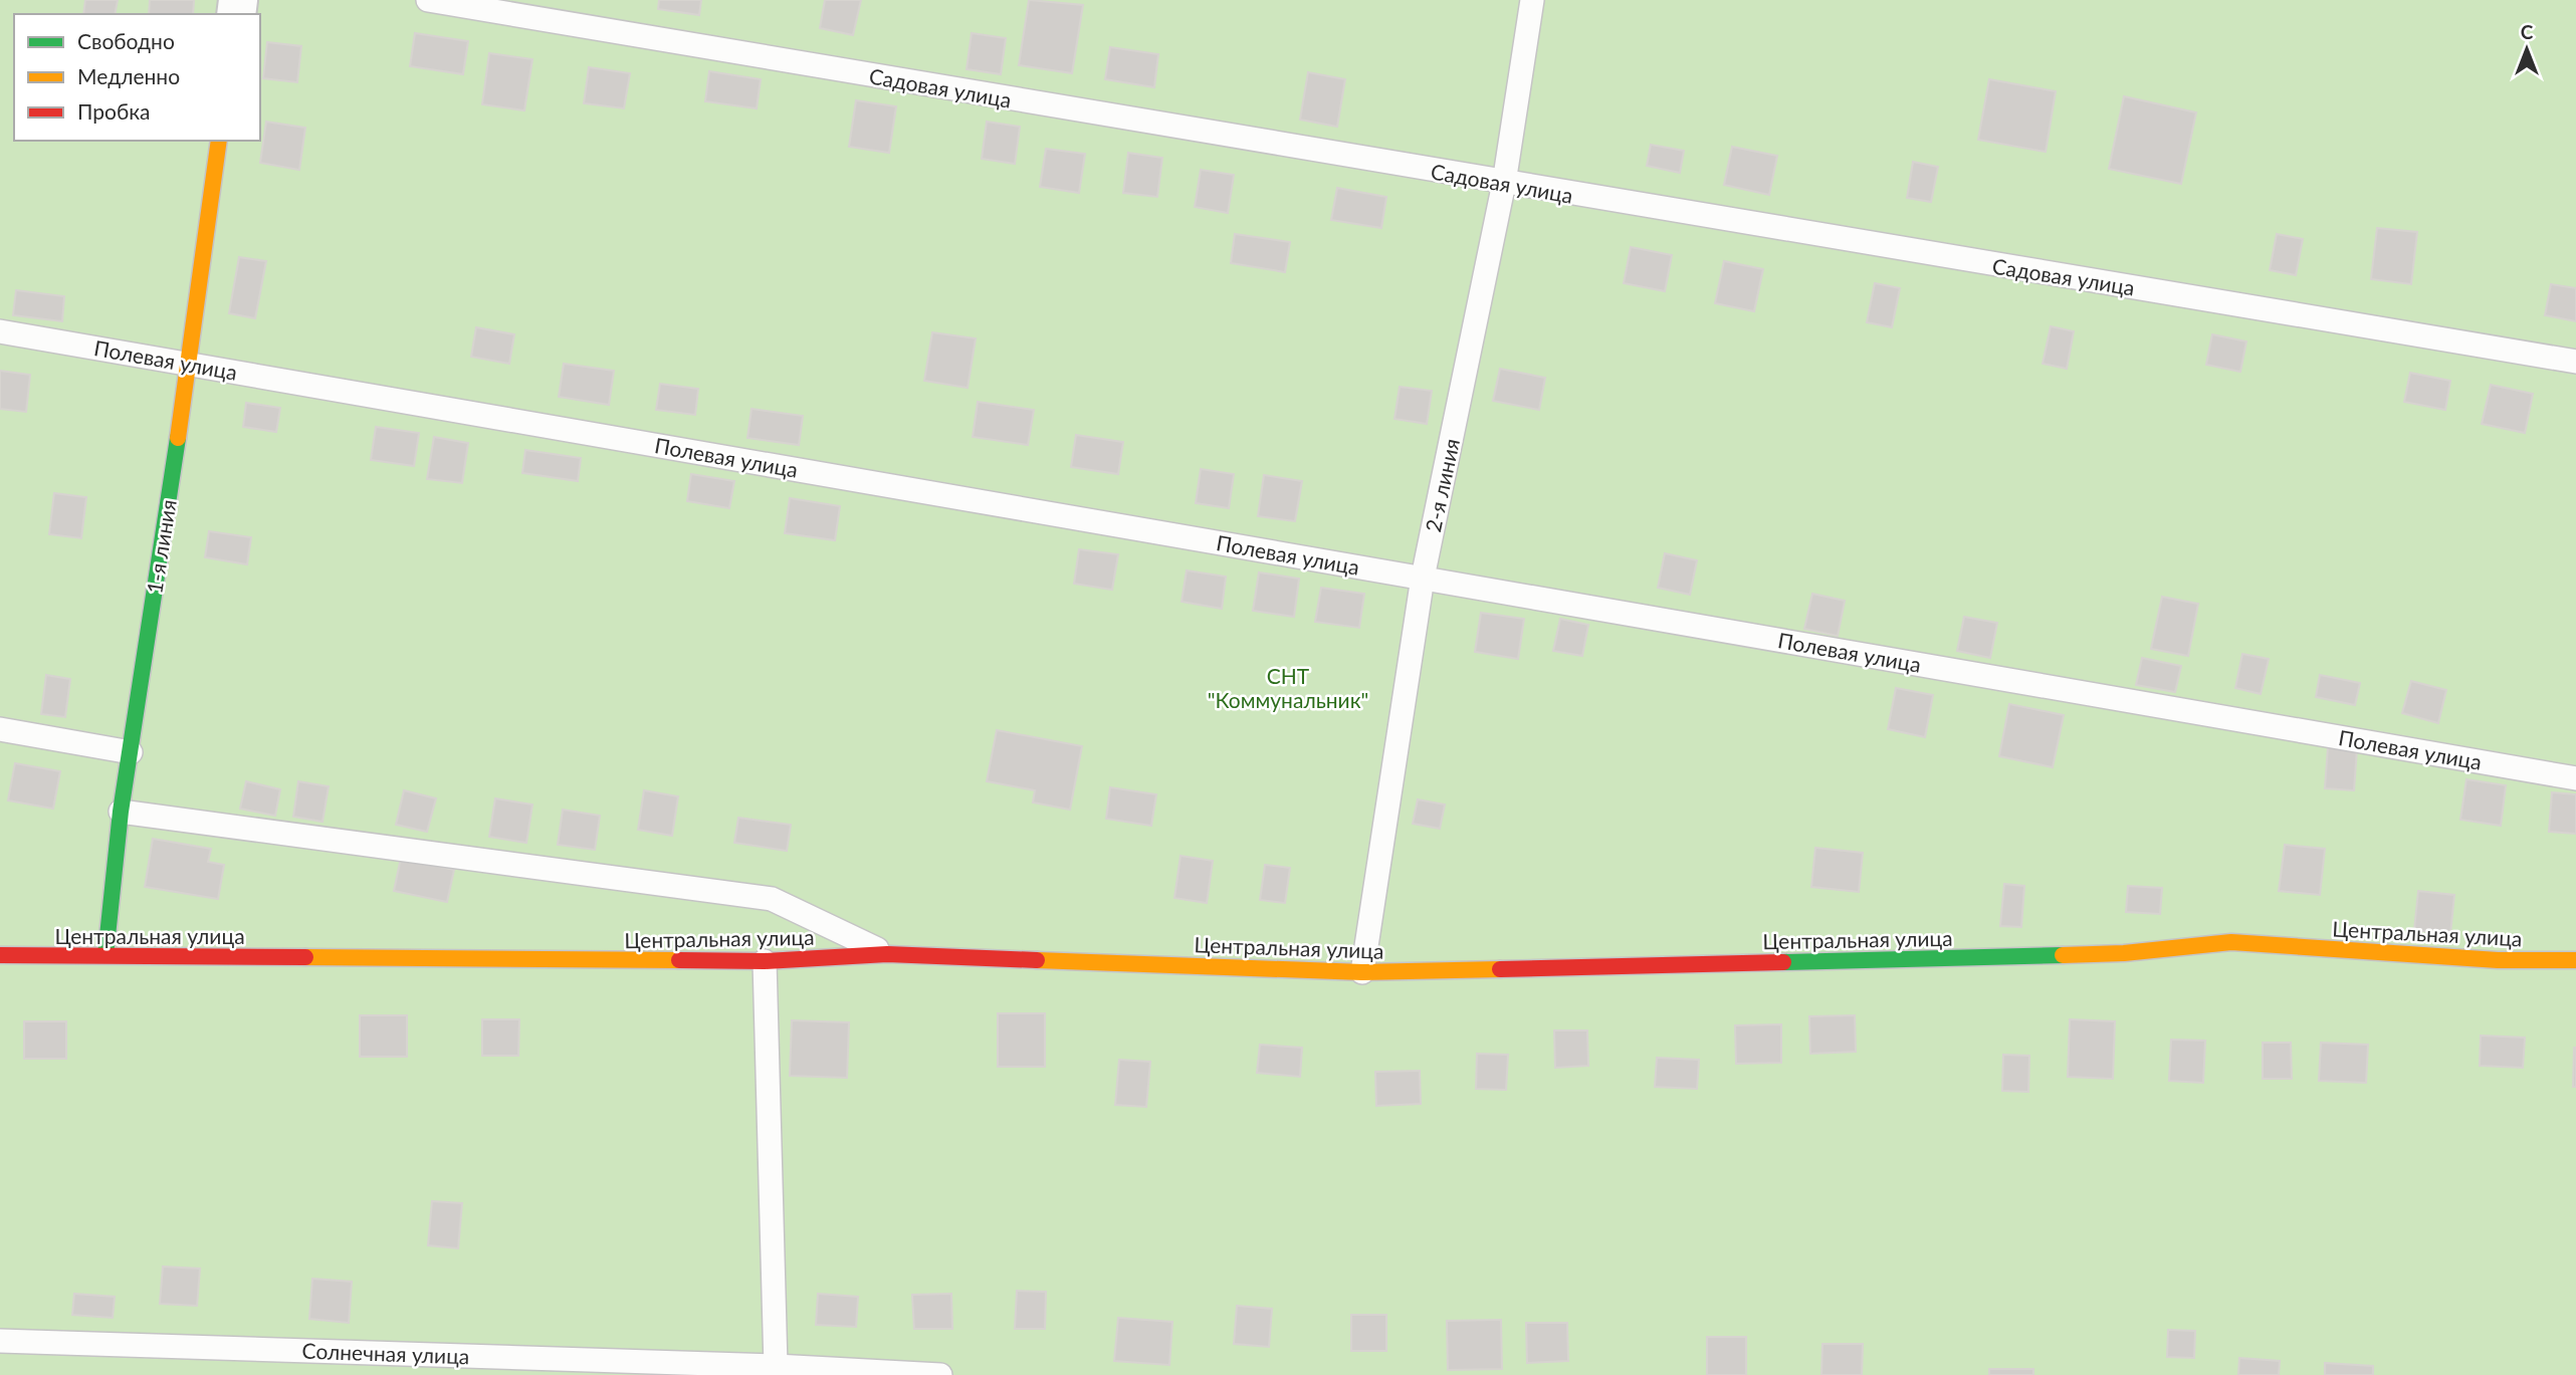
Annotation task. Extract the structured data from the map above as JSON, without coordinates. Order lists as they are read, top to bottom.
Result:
{
  "streets": {
    "street": ["1-я линия", "Центральная улица"],
    "lane": [
      "Садовая улица",
      "Полевая улица",
      "2-я линия",
      "Солнечная улица"
    ]
  },
  "crossings": [
    ["Садовая улица", "2-я линия"],
    ["Полевая улица", "2-я линия"],
    ["Полевая улица", "1-я линия"],
    ["2-я линия", "Центральная улица"],
    ["1-я линия", "Центральная улица"]
  ],
  "parks": ["СНТ \"Коммунальник\""],
  "legend": ["Свободно", "Медленно", "Пробка"],
  "north": "top"
}
